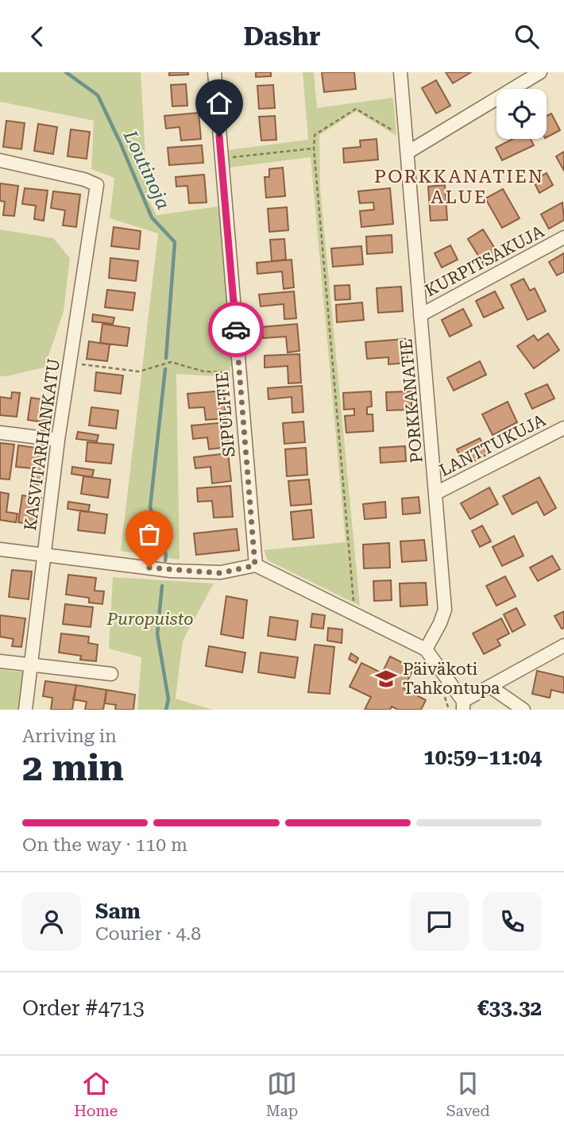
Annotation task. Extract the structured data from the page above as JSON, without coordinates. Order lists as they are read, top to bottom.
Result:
{
  "streets": {
    "street": [
      "KURPITSAKUJA",
      "PORKKANATIE",
      "SIPULITIE",
      "KASVITARHANKATU",
      "LANTTUKUJA"
    ]
  },
  "crossings": [
    ["KURPITSAKUJA", "PORKKANATIE"],
    ["PORKKANATIE", "LANTTUKUJA"]
  ],
  "districts": ["PORKKANATIEN ALUE"],
  "water": ["Loutinoja"],
  "parks": ["Puropuisto"],
  "places": {
    "school or university": ["Päiväkoti Tahkontupa"]
  },
  "page": {
    "header": "Dashr",
    "heading": ["2 min", "Arriving in", "10:59–11:04"],
    "panel": [
      "Sam",
      "Courier · 4.8",
      "Order #4713",
      "€33.32"
    ],
    "bar": "On the way · 110 m",
    "tabs": ["Home", "Map", "Saved"]
  }
}
